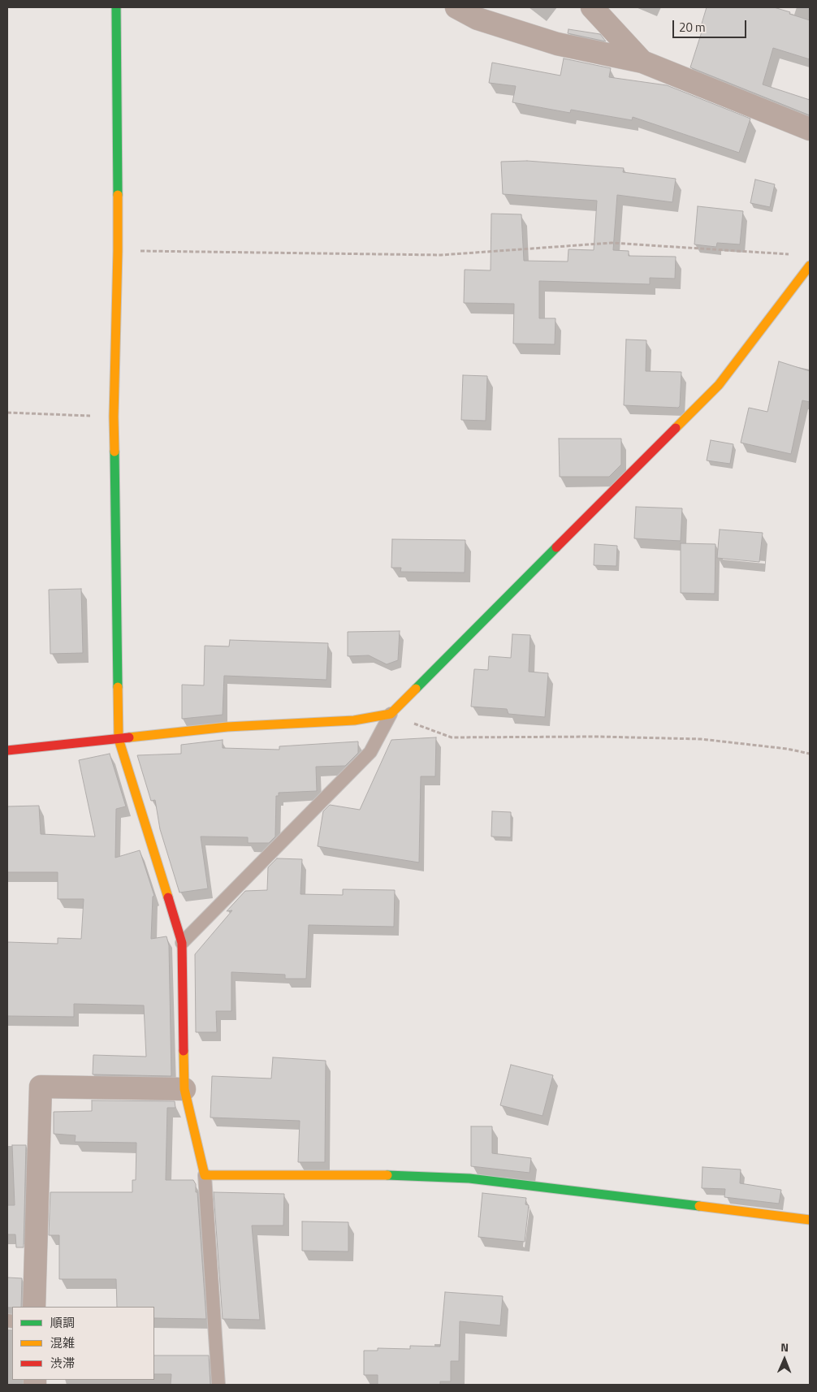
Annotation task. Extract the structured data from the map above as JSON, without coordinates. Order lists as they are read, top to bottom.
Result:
{
  "legend": ["順調", "混雑", "渋滞"],
  "scale_bar": "20 m",
  "north": "top"
}
